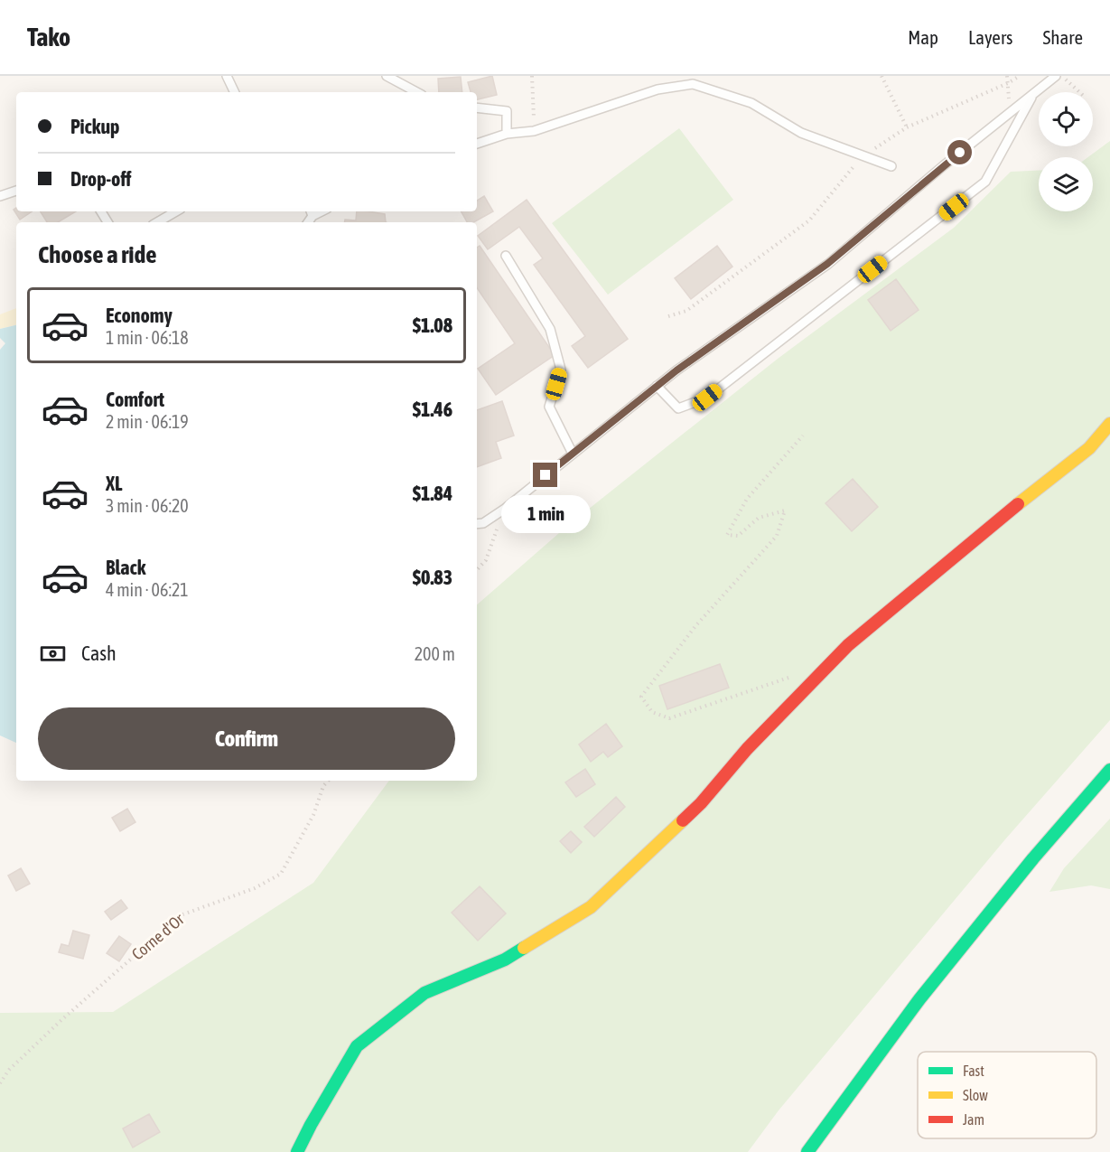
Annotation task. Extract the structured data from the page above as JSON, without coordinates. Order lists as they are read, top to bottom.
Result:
{
  "streets": {
    "path": ["Corne d'Or"]
  },
  "legend": ["Fast", "Slow", "Jam"],
  "page": {
    "header": "Tako",
    "nav": ["Map", "Layers", "Share"],
    "banner": ["Pickup", "Drop-off"],
    "heading": "Choose a ride",
    "list": [
      {
        "name": "Economy",
        "note": "1 min · 06:18",
        "value": "$1.08"
      },
      {
        "name": "Comfort",
        "note": "2 min · 06:19",
        "value": "$1.46"
      },
      {
        "name": "XL",
        "note": "3 min · 06:20",
        "value": "$1.84"
      },
      {
        "name": "Black",
        "note": "4 min · 06:21",
        "value": "$0.83"
      }
    ],
    "bubble": "1 min",
    "pay": ["Cash", "200 m"],
    "buttons": "Confirm"
  }
}
